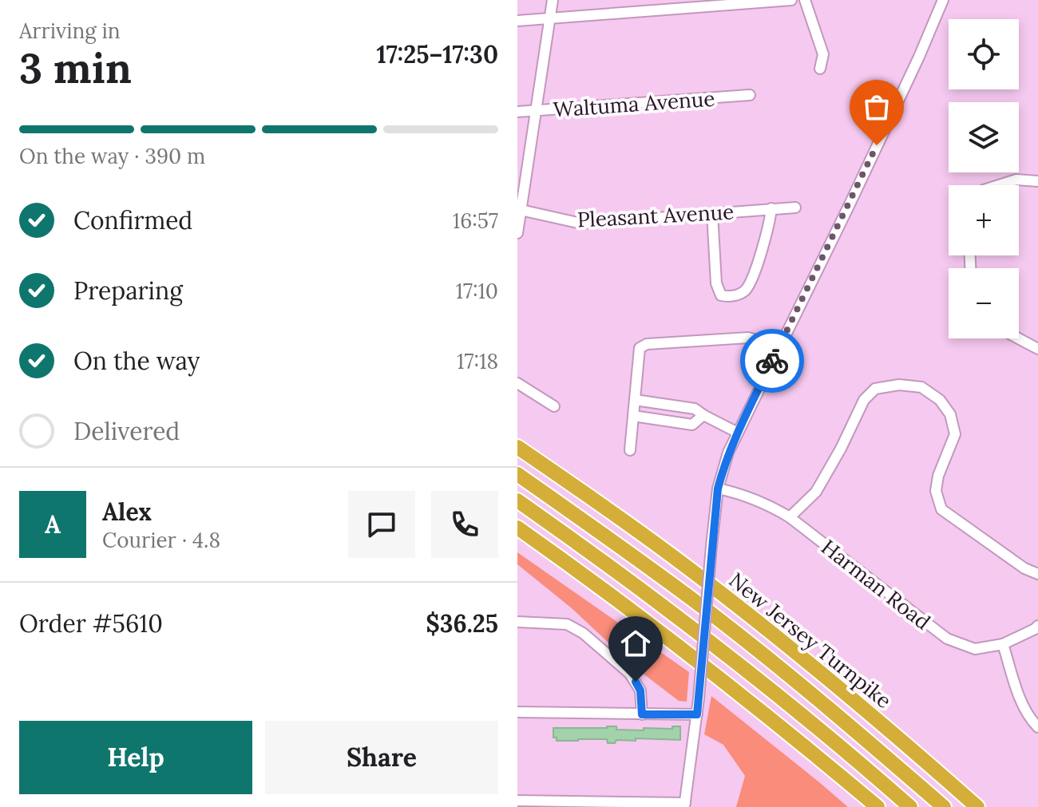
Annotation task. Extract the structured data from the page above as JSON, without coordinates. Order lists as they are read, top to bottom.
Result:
{
  "streets": {
    "highway": ["New Jersey Turnpike"],
    "street": ["Waltuma Avenue", "Pleasant Avenue", "Harman Road"]
  },
  "page": {
    "heading": ["3 min", "Arriving in", "17:25–17:30"],
    "panel": [
      "Alex",
      "Courier · 4.8",
      "Order #5610",
      "$36.25"
    ],
    "map_buttons": ["+", "−"],
    "bar": "On the way · 390 m",
    "list": [
      ["Confirmed", "16:57"],
      ["Preparing", "17:10"],
      ["On the way", "17:18"],
      "Delivered"
    ],
    "round": "A",
    "buttons": ["Help", "Share"]
  }
}
